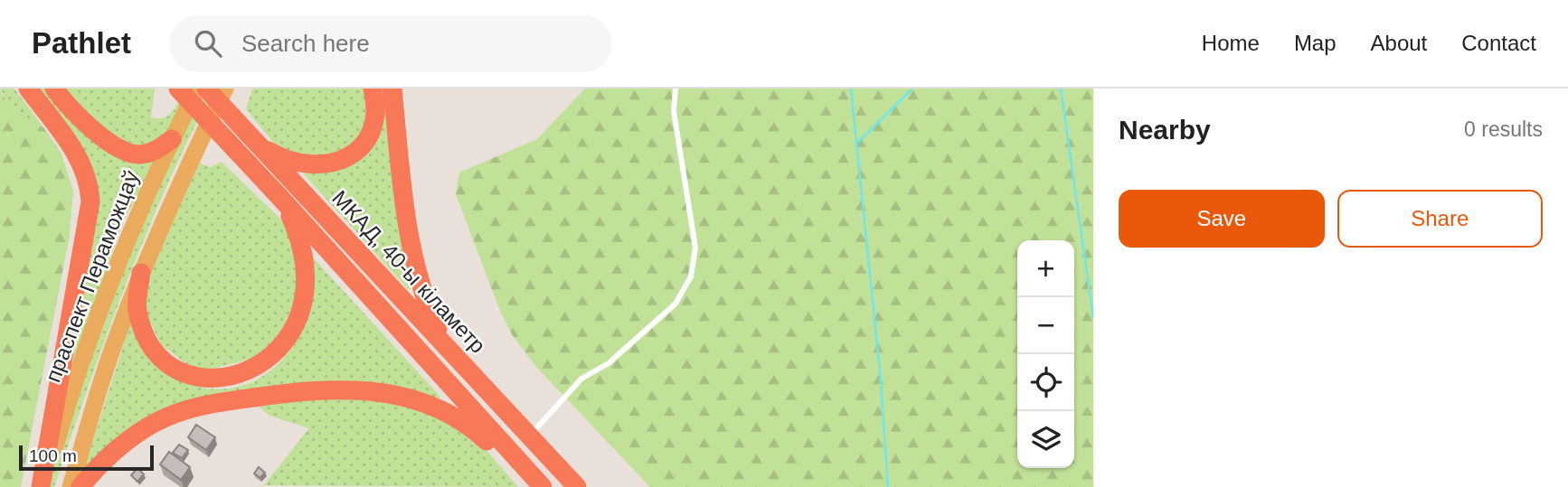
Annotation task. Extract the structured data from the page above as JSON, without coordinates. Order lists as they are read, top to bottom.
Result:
{
  "streets": {
    "highway": ["МКАД, 40-ы кіламетр"],
    "main road": ["праспект Пераможцаў"]
  },
  "scale_bar": "100 m",
  "page": {
    "header": "Pathlet",
    "search": "Search here",
    "nav": [
      "Home",
      "Map",
      "About",
      "Contact"
    ],
    "heading": ["Nearby", "0 results"],
    "buttons": ["Save", "Share"],
    "map_buttons": ["+", "−"],
    "scale": "100 m"
  }
}
